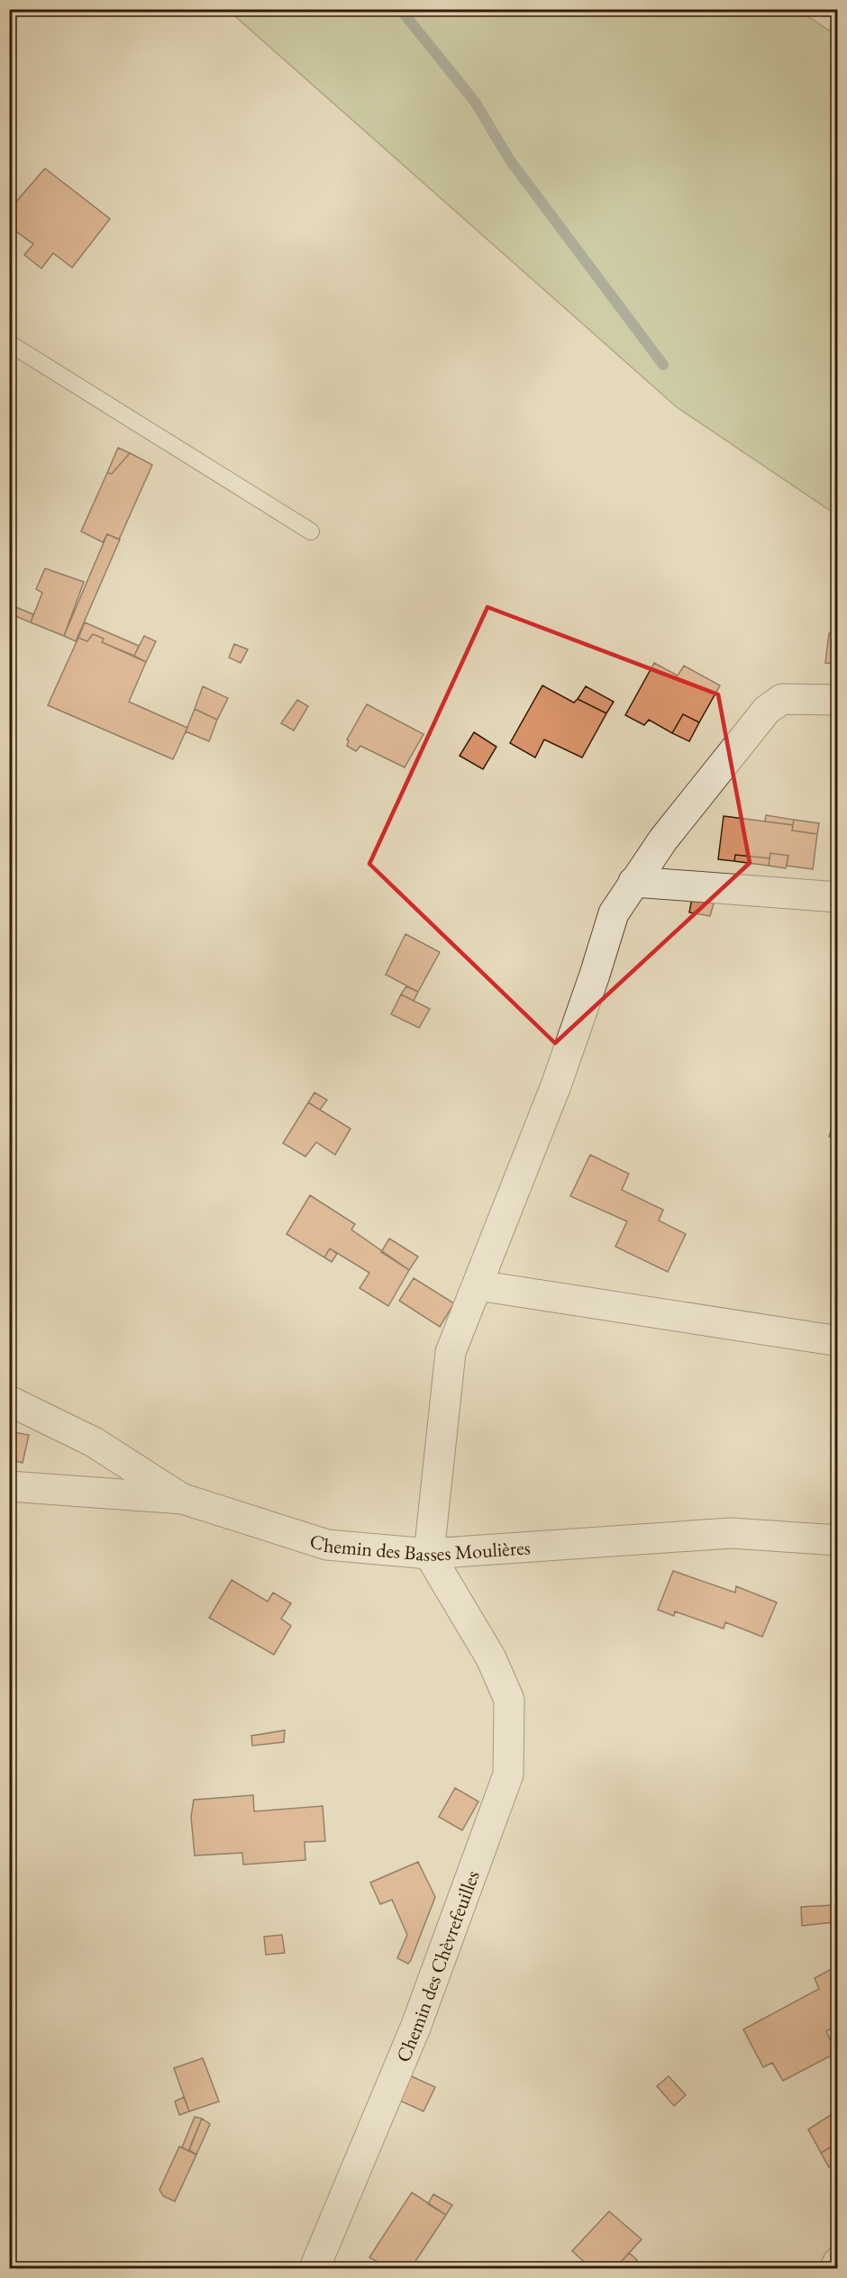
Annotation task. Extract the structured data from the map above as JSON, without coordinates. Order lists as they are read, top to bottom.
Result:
{
  "streets": {
    "street": ["Chemin des Basses Moulières", "Chemin des Chèvrefeuilles"]
  },
  "crossings": [
    ["Chemin des Basses Moulières", "Chemin des Chèvrefeuilles"]
  ]
}
